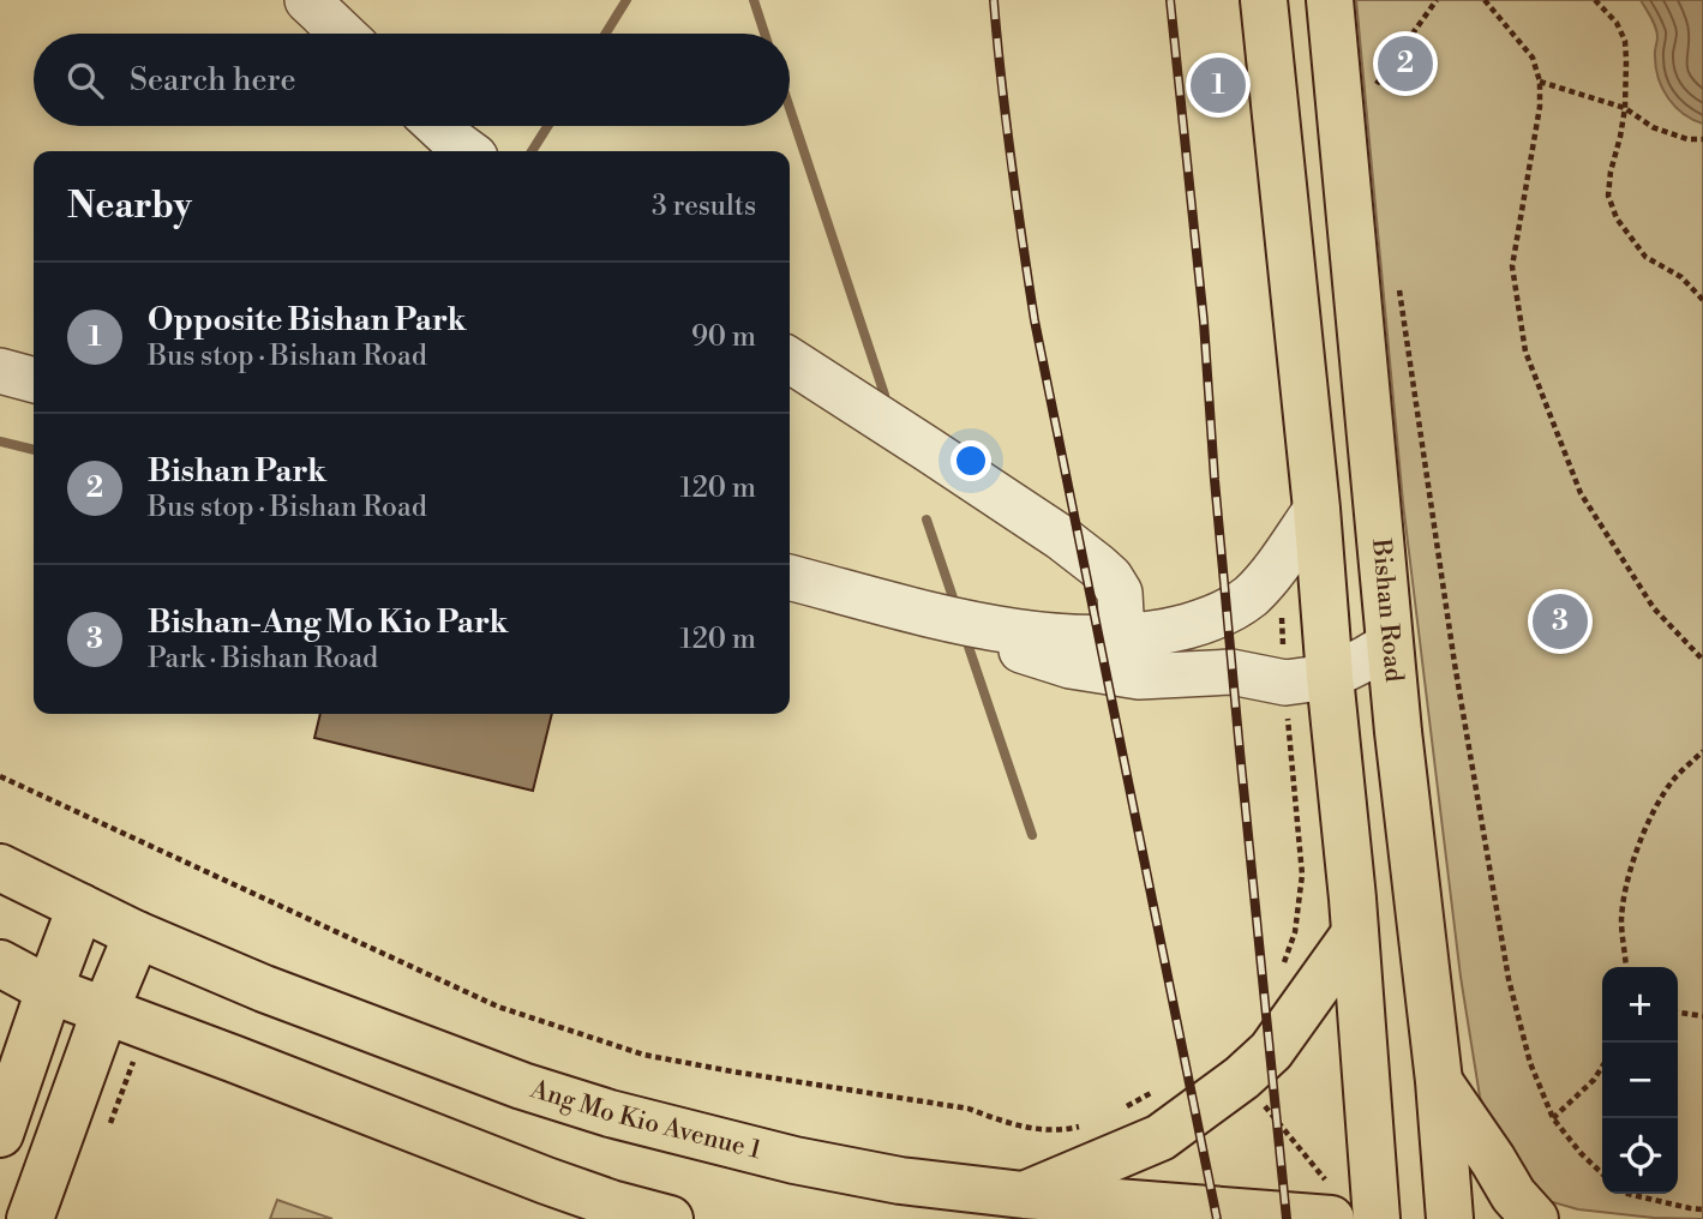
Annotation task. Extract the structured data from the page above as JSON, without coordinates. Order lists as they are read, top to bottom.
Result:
{
  "streets": {
    "main road": ["Bishan Road", "Ang Mo Kio Avenue 1"]
  },
  "page": {
    "pins": ["2", "1", "3"],
    "search": "Search here",
    "heading": ["Nearby", "3 results"],
    "list": [
      {
        "mark": "1",
        "name": "Opposite Bishan Park",
        "note": "Bus stop · Bishan Road",
        "value": "90 m"
      },
      {
        "mark": "2",
        "name": "Bishan Park",
        "note": "Bus stop · Bishan Road",
        "value": "120 m"
      },
      {
        "mark": "3",
        "name": "Bishan-Ang Mo Kio Park",
        "note": "Park · Bishan Road",
        "value": "120 m"
      }
    ],
    "map_buttons": ["+", "−"]
  }
}
